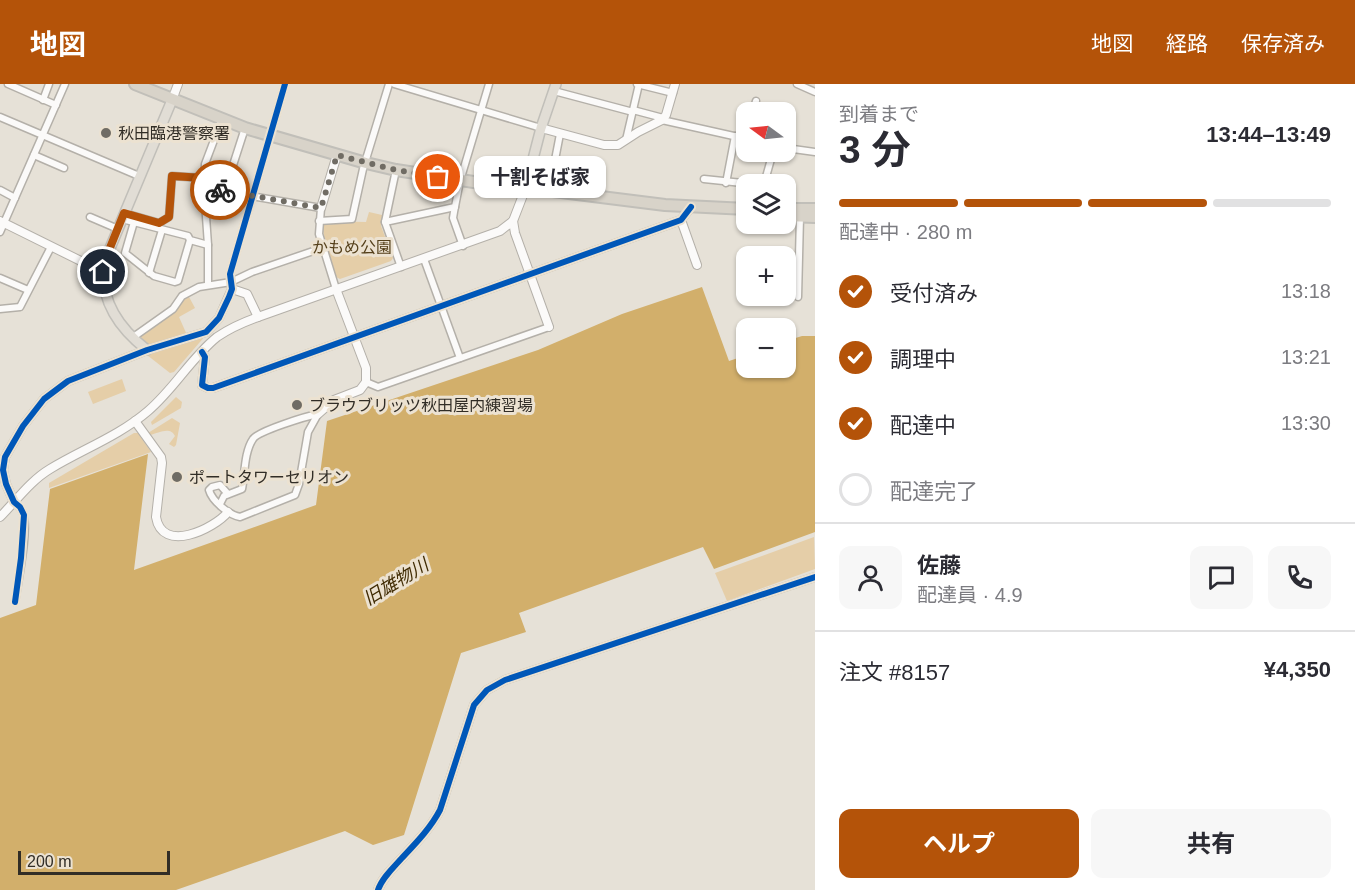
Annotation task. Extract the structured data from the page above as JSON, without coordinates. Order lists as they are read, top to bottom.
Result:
{
  "water": ["旧雄物川"],
  "parks": ["かもめ公園"],
  "places": [
    "秋田臨港警察署",
    "十割そば家",
    "ブラウブリッツ秋田屋内練習場",
    "ポートタワーセリオン"
  ],
  "scale_bar": "200 m",
  "north": "left",
  "page": {
    "header": "地図",
    "nav": ["地図", "経路", "保存済み"],
    "heading": ["3 分", "到着まで", "13:44–13:49"],
    "panel": [
      "佐藤",
      "配達員 · 4.9",
      "注文 #8157",
      "¥4,350"
    ],
    "map_buttons": ["+", "−"],
    "bubble": "十割そば家",
    "bar": "配達中 · 280 m",
    "list": [
      ["受付済み", "13:18"],
      ["調理中", "13:21"],
      ["配達中", "13:30"],
      "配達完了"
    ],
    "buttons": ["ヘルプ", "共有"],
    "scale": "200 m"
  }
}
